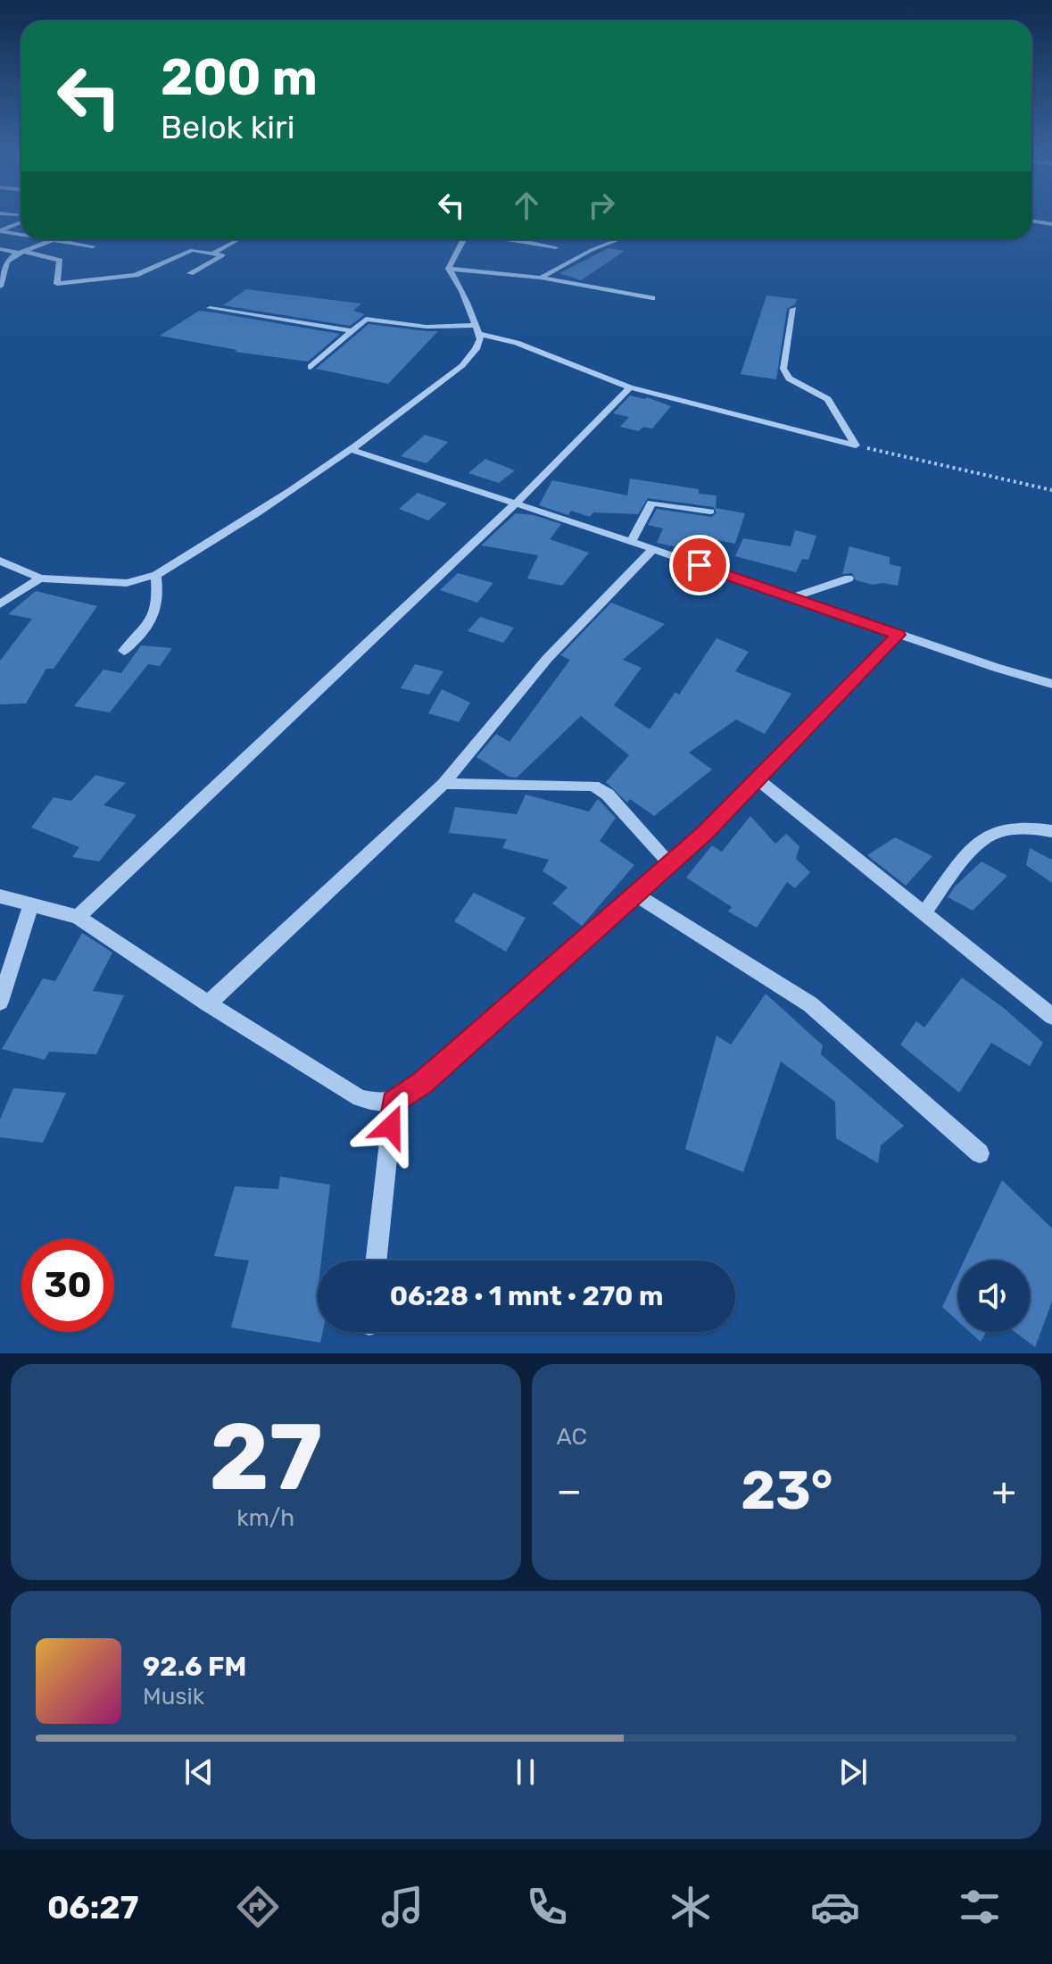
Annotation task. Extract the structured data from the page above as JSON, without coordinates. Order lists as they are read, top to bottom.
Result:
{
  "page": {
    "turn": ["200 m", "Belok kiri"],
    "limit": "30",
    "trip": "06:28 · 1 mnt · 270 m",
    "tile": [
      ["27", "km/h"],
      "AC"
    ],
    "heat": ["−", "23°", "+"],
    "song": ["92.6 FM", "Musik"],
    "tabs": "06:27"
  }
}
